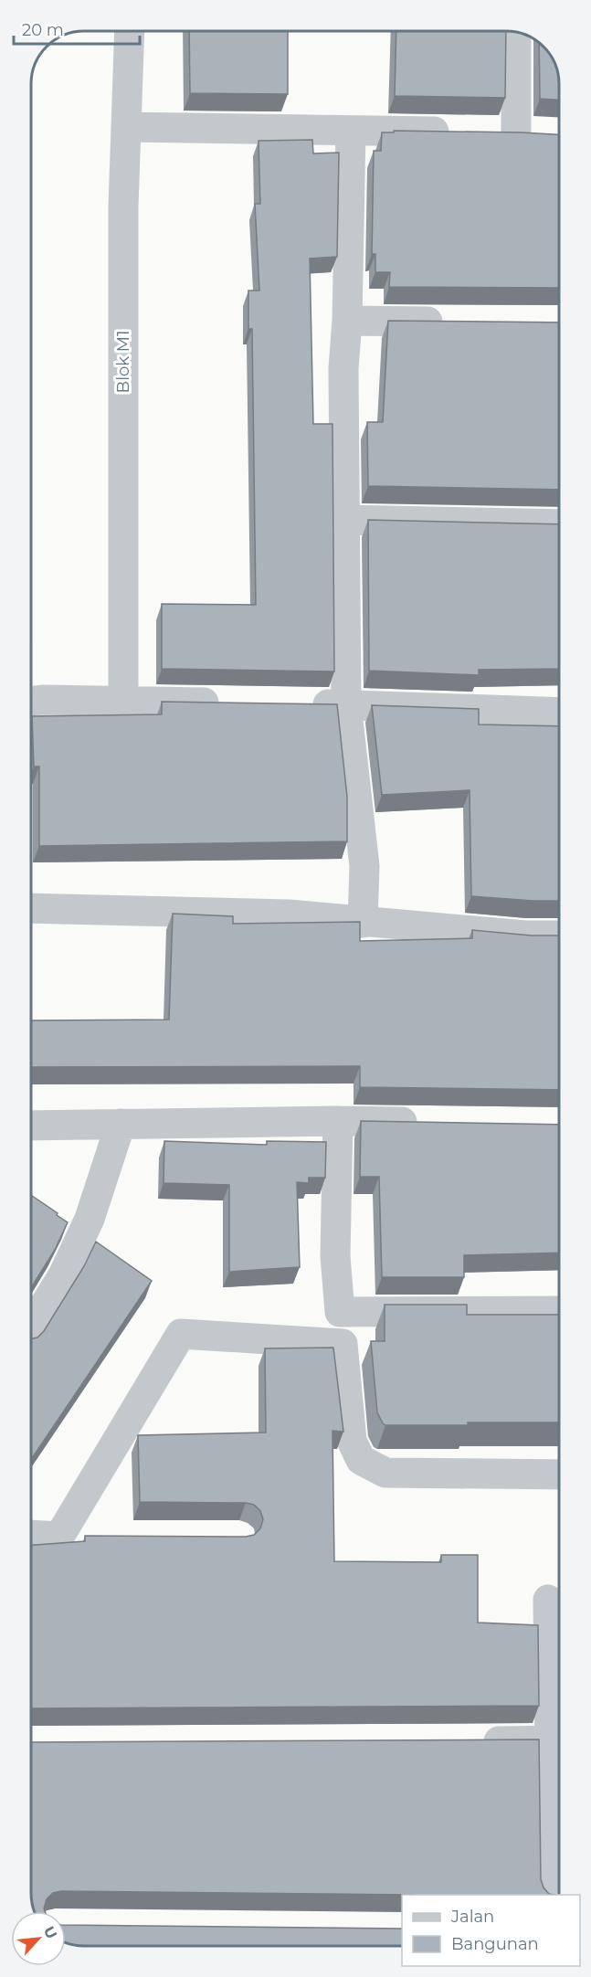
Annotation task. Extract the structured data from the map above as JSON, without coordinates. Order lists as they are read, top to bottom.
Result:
{
  "streets": {
    "street": ["Blok M1"]
  },
  "legend": ["Jalan", "Bangunan"],
  "scale_bar": "20 m",
  "north": "top right"
}
